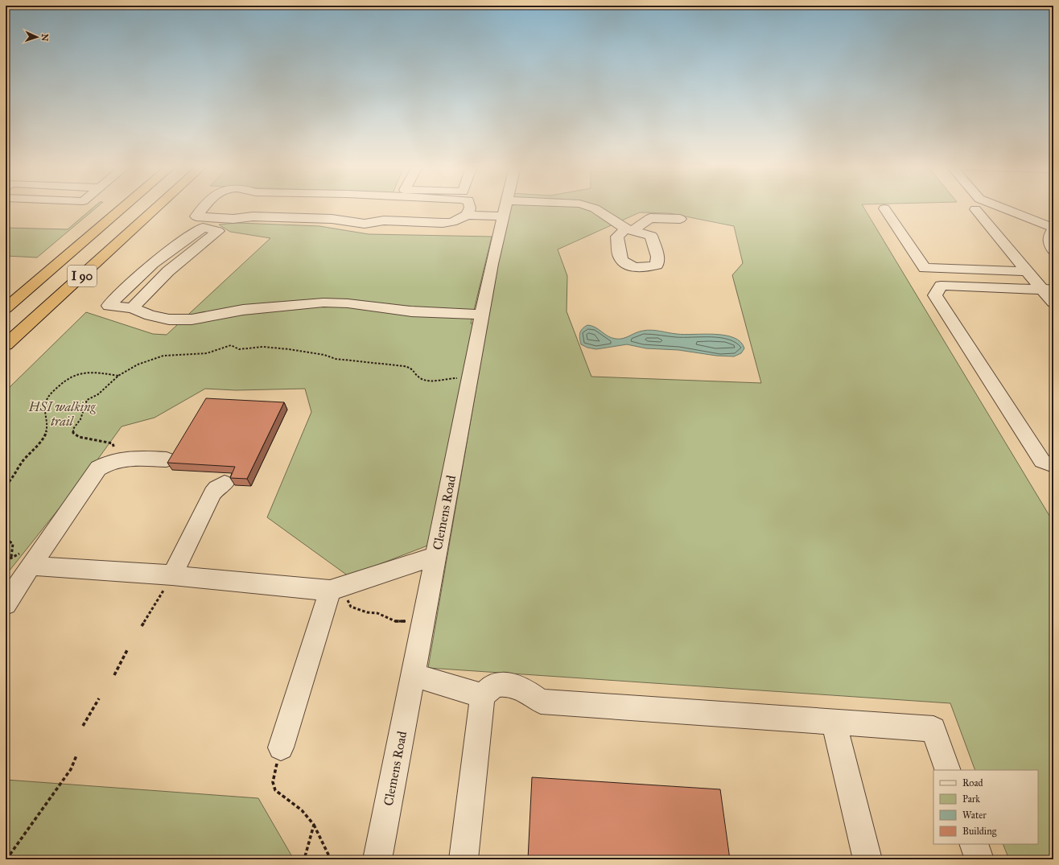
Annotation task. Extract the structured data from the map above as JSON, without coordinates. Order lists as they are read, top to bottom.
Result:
{
  "streets": {
    "highway": ["I 90"],
    "street": ["Clemens Road"]
  },
  "parks": ["HSI walking trail"],
  "legend": [
    "Road",
    "Park",
    "Water",
    "Building"
  ],
  "north": "right"
}
